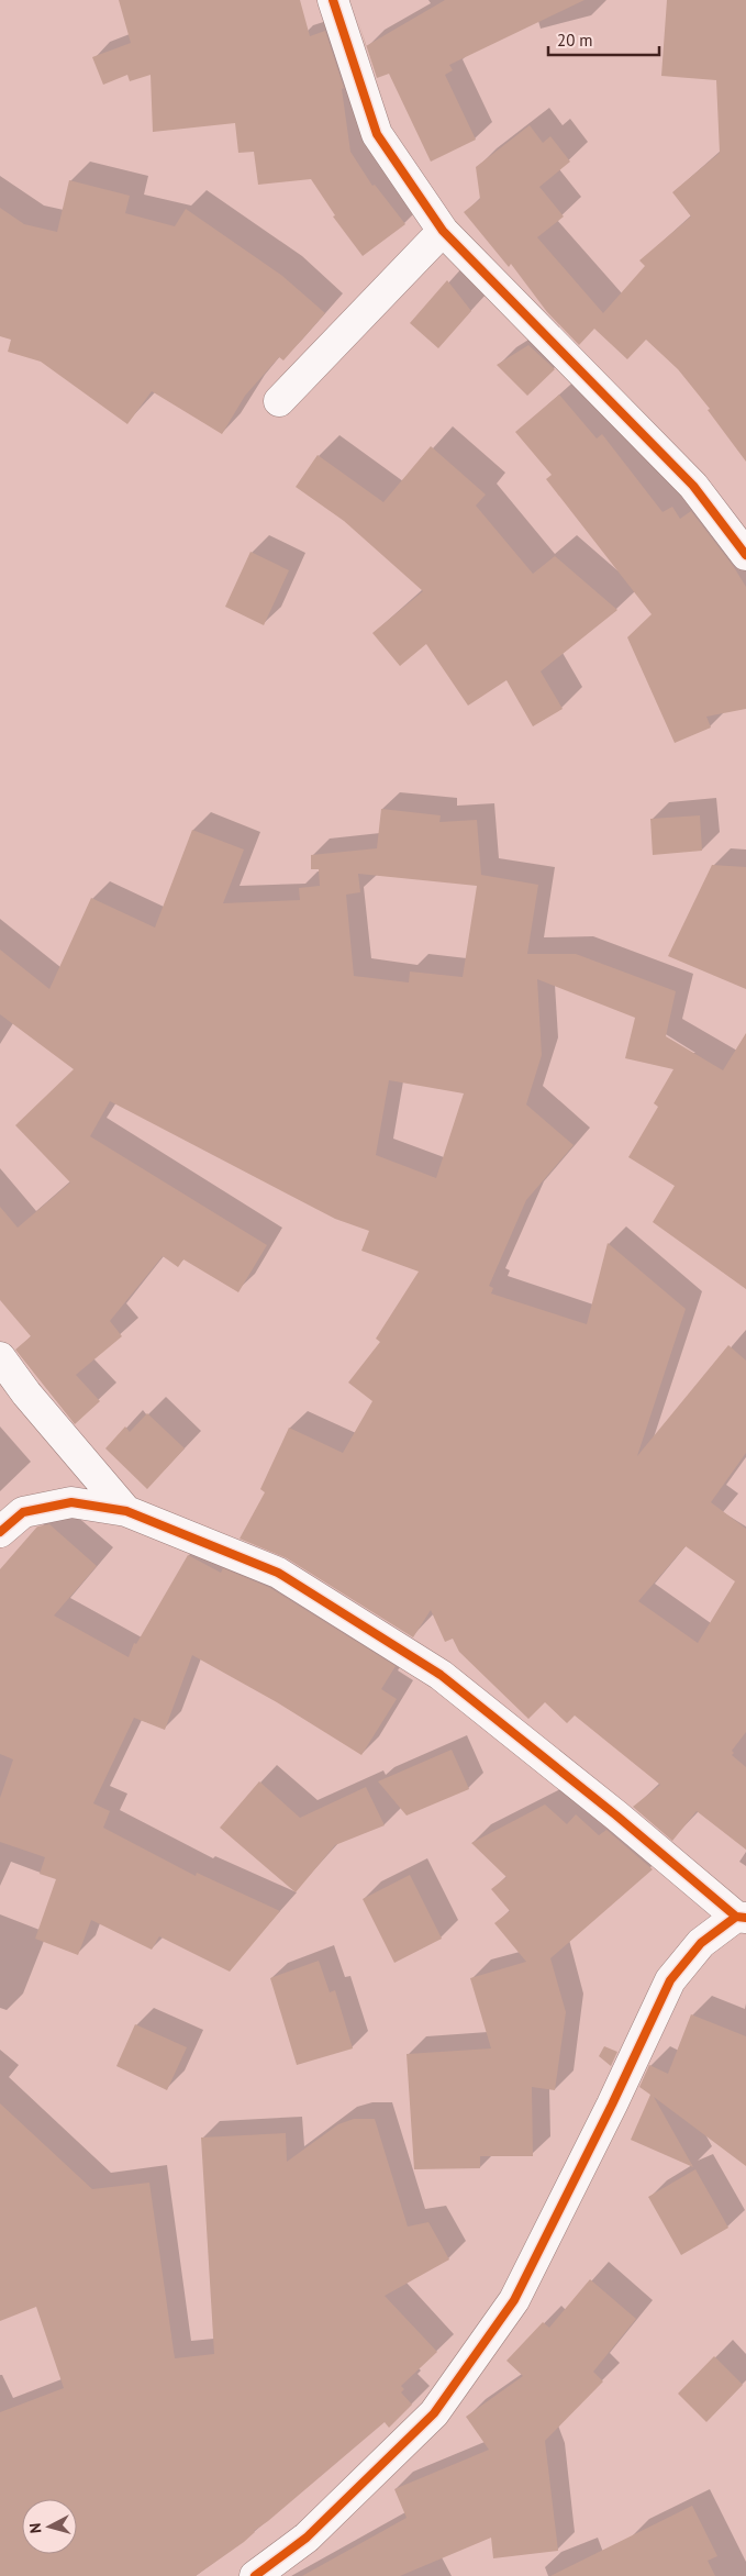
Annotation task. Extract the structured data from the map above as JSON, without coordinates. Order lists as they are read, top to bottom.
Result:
{
  "scale_bar": "20 m",
  "north": "left"
}
